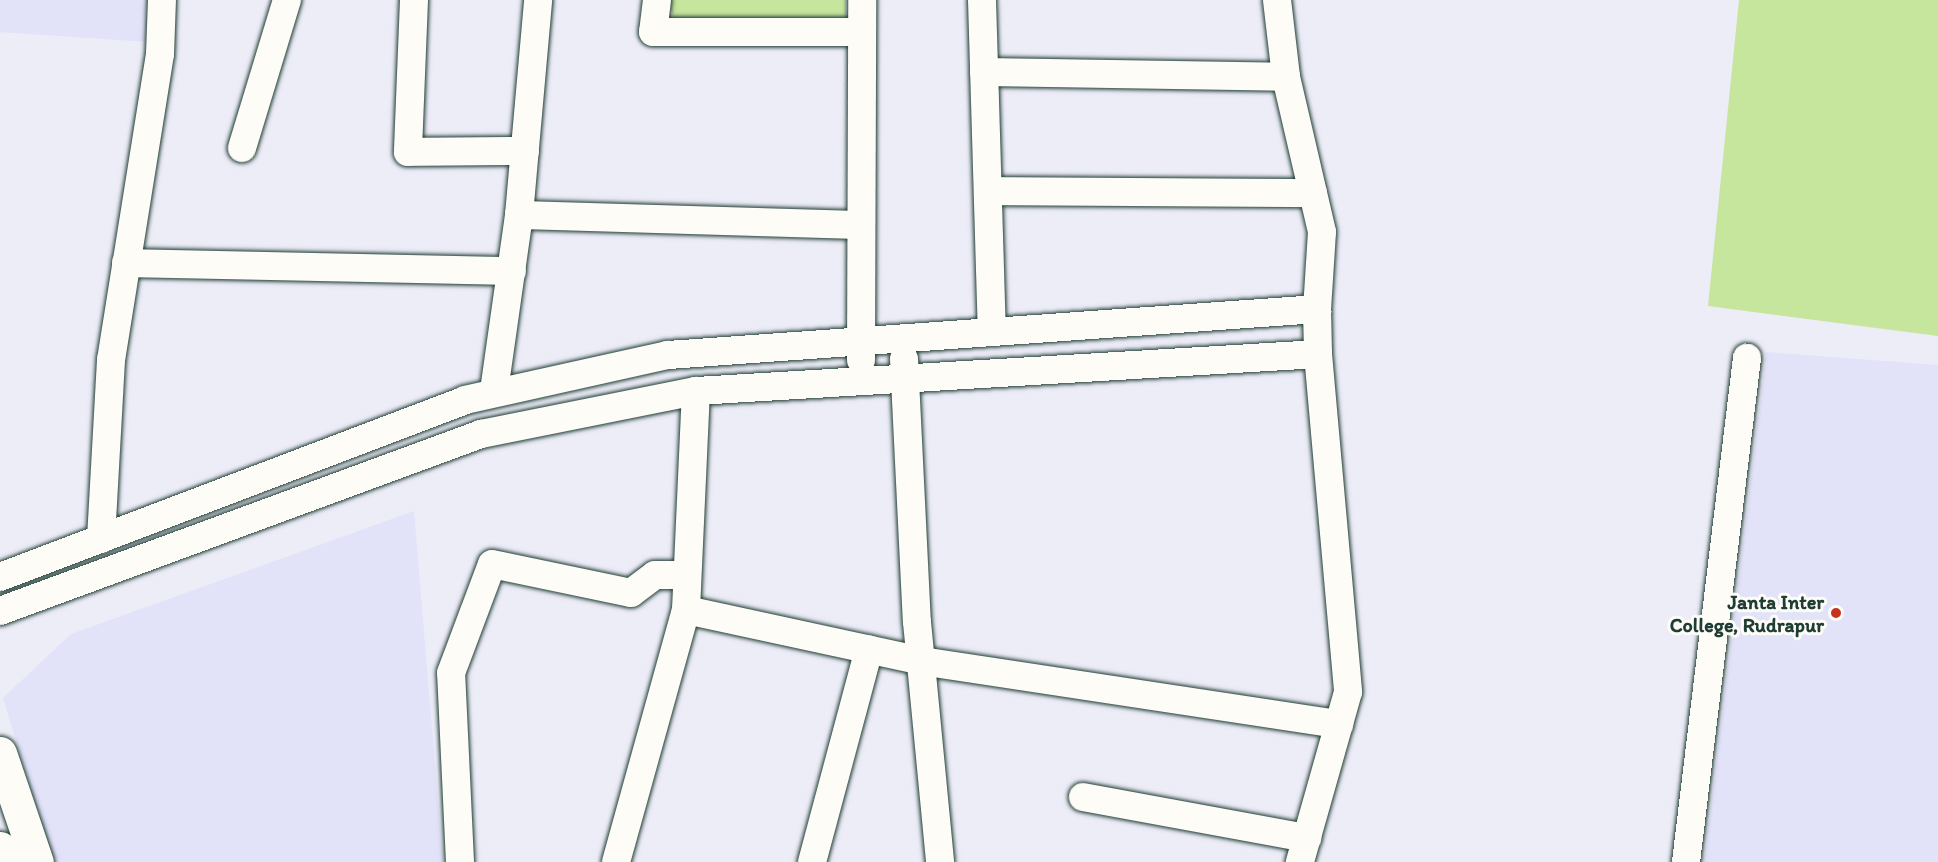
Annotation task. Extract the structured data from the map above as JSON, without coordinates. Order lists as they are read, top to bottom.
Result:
{
  "places": ["Janta Inter College, Rudrapur"]
}
